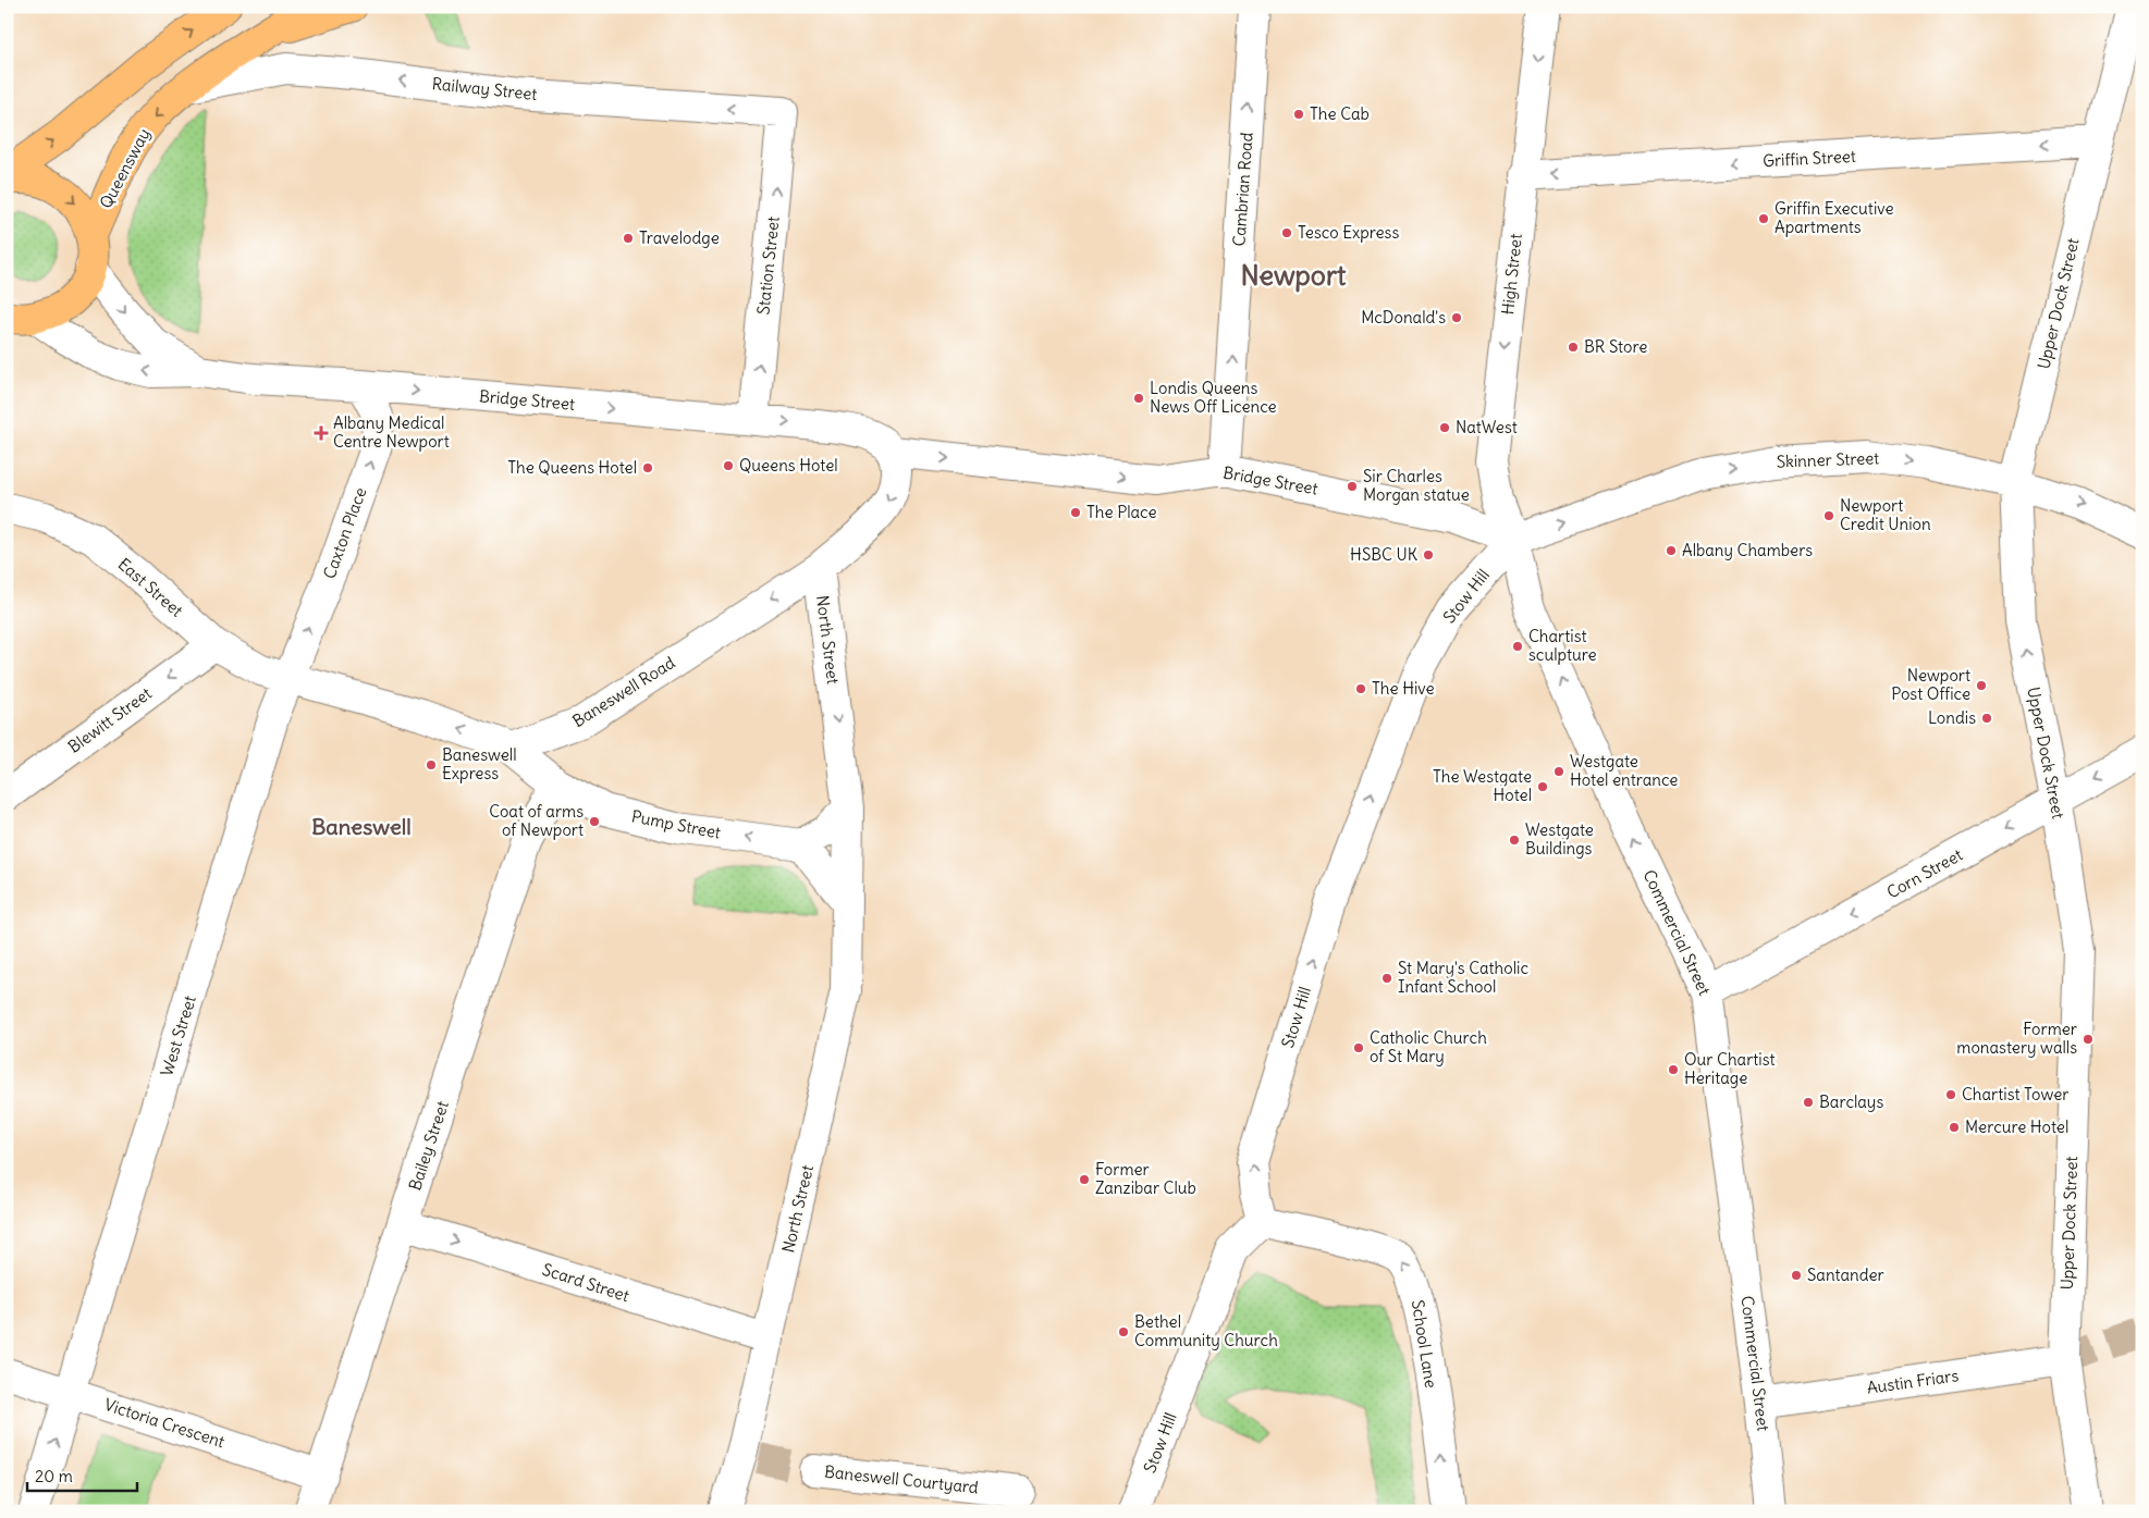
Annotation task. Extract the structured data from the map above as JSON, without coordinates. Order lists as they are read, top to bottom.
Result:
{
  "streets": {
    "main road": ["Queensway"],
    "street": [
      "Railway Street",
      "Griffin Street",
      "Cambrian Road",
      "Station Street",
      "High Street",
      "Upper Dock Street",
      "Bridge Street",
      "Skinner Street",
      "Caxton Place",
      "East Street",
      "Stow Hill",
      "North Street",
      "Baneswell Road",
      "Blewitt Street",
      "Pump Street",
      "Corn Street",
      "Commercial Street",
      "West Street",
      "Bailey Street",
      "Scard Street",
      "School Lane",
      "Austin Friars",
      "Victoria Crescent",
      "Baneswell Courtyard"
    ]
  },
  "crossings": [
    ["Railway Street", "Queensway"],
    ["Railway Street", "Station Street"],
    ["Griffin Street", "High Street"],
    ["Griffin Street", "Upper Dock Street"],
    ["Queensway", "Bridge Street"],
    ["Cambrian Road", "Bridge Street"],
    ["Station Street", "Bridge Street"],
    ["High Street", "Bridge Street"],
    ["High Street", "Skinner Street"],
    ["High Street", "Stow Hill"],
    ["High Street", "Commercial Street"],
    ["Upper Dock Street", "Skinner Street"],
    ["Upper Dock Street", "Corn Street"],
    ["Upper Dock Street", "Austin Friars"],
    ["Bridge Street", "Skinner Street"],
    ["Bridge Street", "Caxton Place"],
    ["Bridge Street", "Stow Hill"],
    ["Bridge Street", "Commercial Street"],
    ["Skinner Street", "Stow Hill"],
    ["Skinner Street", "Commercial Street"],
    ["Caxton Place", "East Street"],
    ["Caxton Place", "West Street"],
    ["East Street", "Blewitt Street"],
    ["East Street", "West Street"],
    ["Stow Hill", "Commercial Street"],
    ["Stow Hill", "School Lane"],
    ["North Street", "Baneswell Road"],
    ["North Street", "Scard Street"],
    ["Baneswell Road", "Pump Street"],
    ["Pump Street", "Bailey Street"],
    ["Corn Street", "Commercial Street"],
    ["Commercial Street", "Austin Friars"],
    ["West Street", "Victoria Crescent"],
    ["Bailey Street", "Scard Street"],
    ["Bailey Street", "Victoria Crescent"]
  ],
  "one_way": [
    "Railway Street",
    "Griffin Street",
    "Cambrian Road",
    "Station Street",
    "High Street",
    "Skinner Street",
    "Caxton Place",
    "Stow Hill",
    "Baneswell Road",
    "Blewitt Street",
    "Pump Street",
    "Corn Street",
    "Commercial Street",
    "Scard Street",
    "School Lane"
  ],
  "districts": ["Newport", "Baneswell"],
  "places": {
    "other": [
      "The Cab",
      "Griffin Executive Apartments",
      "Tesco Express",
      "Travelodge",
      "McDonald's",
      "BR Store",
      "Londis Queens News Off Licence",
      "NatWest",
      "Queens Hotel",
      "The Queens Hotel",
      "Sir Charles Morgan statue",
      "The Place",
      "Newport Credit Union",
      "Albany Chambers",
      "HSBC UK",
      "Chartist sculpture",
      "Newport Post Office",
      "The Hive",
      "Londis",
      "Baneswell Express",
      "Westgate Hotel entrance",
      "The Westgate Hotel",
      "Coat of arms of Newport",
      "Westgate Buildings",
      "St Mary's Catholic Infant School",
      "Former monastery walls",
      "Catholic Church of St Mary",
      "Our Chartist Heritage",
      "Chartist Tower",
      "Barclays",
      "Mercure Hotel",
      "Former Zanzibar Club",
      "Santander",
      "Bethel Community Church"
    ],
    "health": ["Albany Medical Centre Newport"]
  },
  "scale_bar": "20 m"
}
